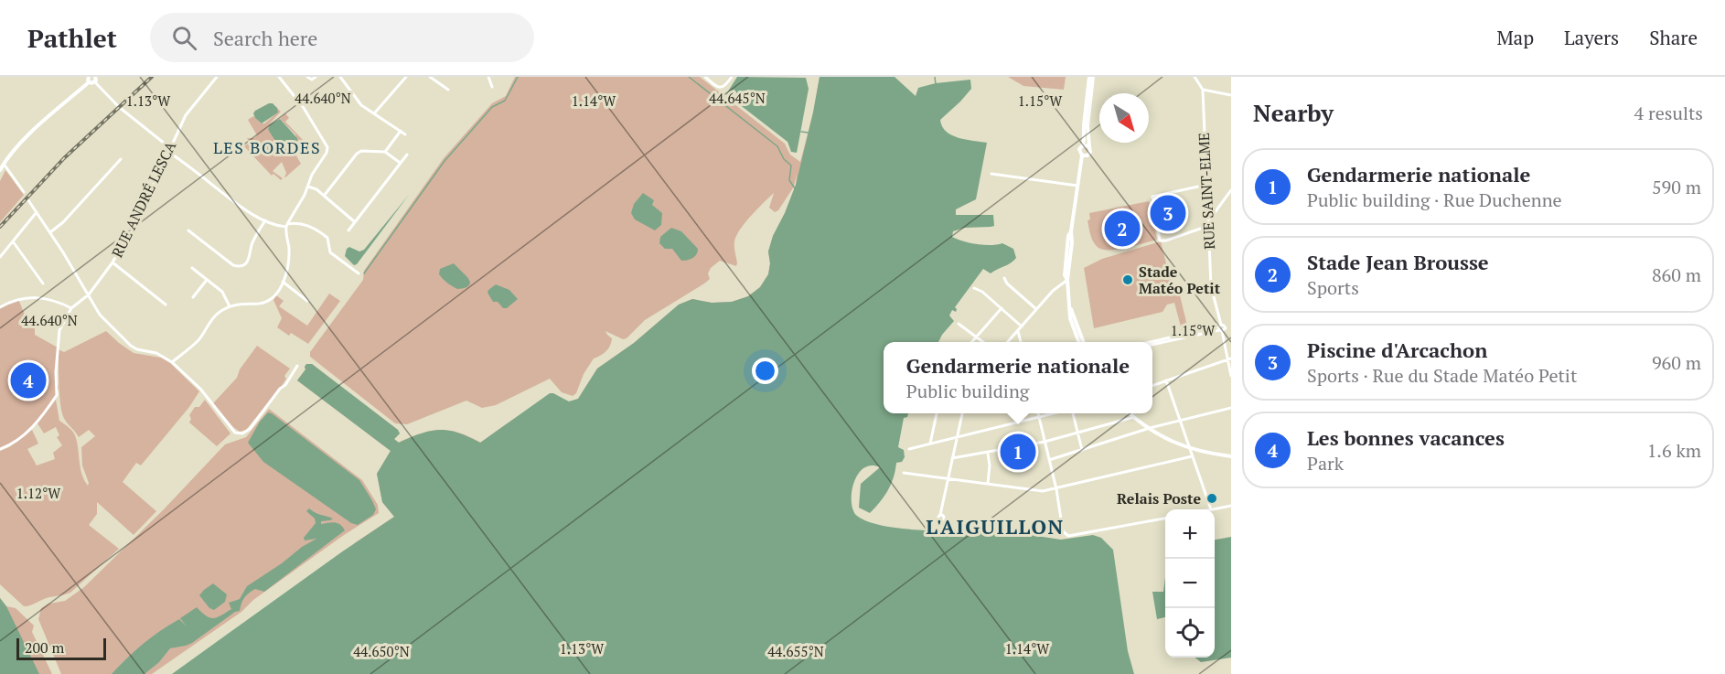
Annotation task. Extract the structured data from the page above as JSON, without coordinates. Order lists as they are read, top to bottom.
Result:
{
  "streets": {
    "street": ["RUE SAINT-ELME", "RUE ANDRÉ LESCA"]
  },
  "districts": ["LES BORDES", "L'AIGUILLON"],
  "places": ["Stade Matéo Petit", "Relais Poste"],
  "scale_bar": "200 m",
  "north": "bottom right",
  "page": {
    "header": "Pathlet",
    "search": "Search here",
    "nav": ["Map", "Layers", "Share"],
    "heading": ["Nearby", "4 results"],
    "list": [
      {
        "mark": "1",
        "name": "Gendarmerie nationale",
        "note": "Public building · Rue Duchenne",
        "value": "590 m"
      },
      {
        "mark": "2",
        "name": "Stade Jean Brousse",
        "note": "Sports",
        "value": "860 m"
      },
      {
        "mark": "3",
        "name": "Piscine d'Arcachon",
        "note": "Sports · Rue du Stade Matéo Petit",
        "value": "960 m"
      },
      {
        "mark": "4",
        "name": "Les bonnes vacances",
        "note": "Park",
        "value": "1.6 km"
      }
    ],
    "pins": [
      "3",
      "2",
      "4",
      "1"
    ],
    "popup": ["Gendarmerie nationale", "Public building"],
    "map_buttons": ["+", "−"],
    "scale": "200 m"
  },
  "coordinates": [
    "44.640°N",
    "44.645°N",
    "1.13°W",
    "1.14°W",
    "1.15°W",
    "1.12°W",
    "44.650°N",
    "44.655°N"
  ]
}
